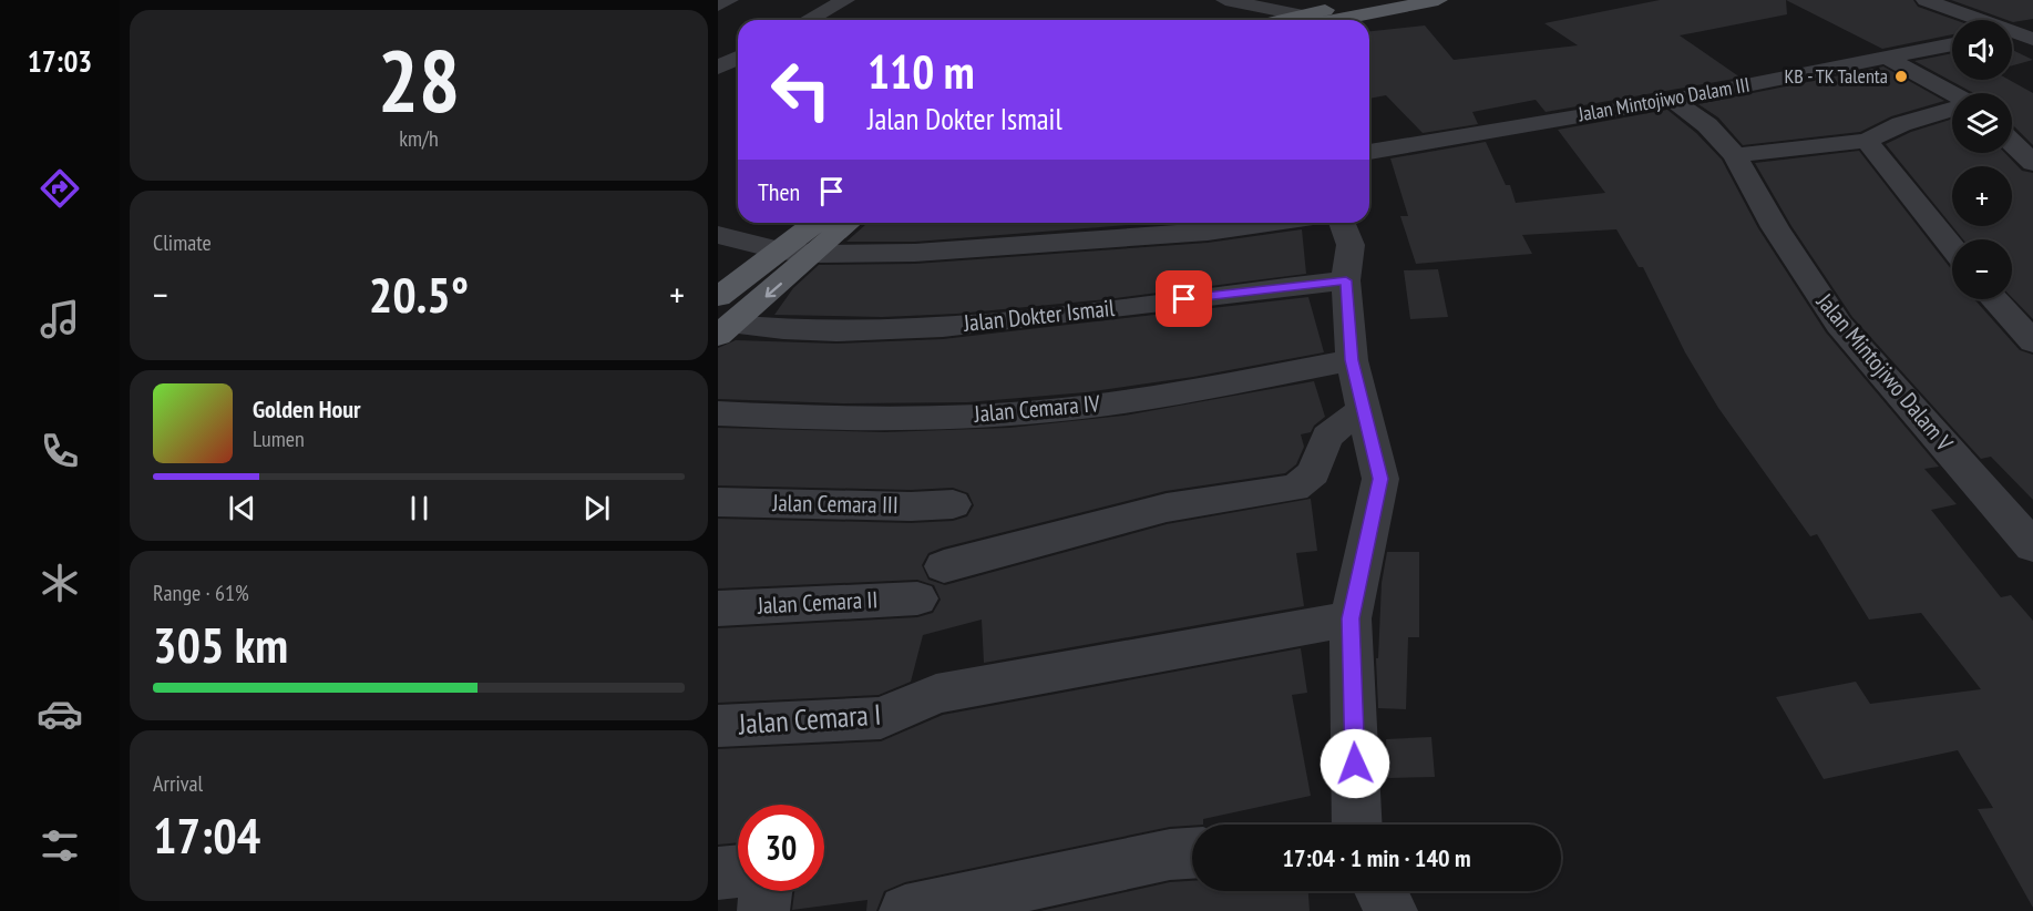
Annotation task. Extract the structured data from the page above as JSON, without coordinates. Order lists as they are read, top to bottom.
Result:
{
  "streets": {
    "street": [
      "Jalan Mintojiwo Dalam III",
      "Jalan Dokter Ismail",
      "Jalan Mintojiwo Dalam V",
      "Jalan Cemara IV",
      "Jalan Cemara III",
      "Jalan Cemara II",
      "Jalan Cemara I"
    ]
  },
  "crossings": [
    ["Jalan Mintojiwo Dalam III", "Jalan Mintojiwo Dalam V"]
  ],
  "places": ["KB - TK Talenta"],
  "page": {
    "tabs": "17:03",
    "tile": [
      ["28", "km/h"],
      "Climate",
      ["Range · 61%", "305 km"],
      ["Arrival", "17:04"]
    ],
    "map_buttons": ["+", "−"],
    "turn": ["110 m", "Jalan Dokter Ismail"],
    "then": "Then",
    "heat": ["−", "20.5°", "+"],
    "song": ["Golden Hour", "Lumen"],
    "limit": "30",
    "trip": "17:04 · 1 min · 140 m"
  }
}
